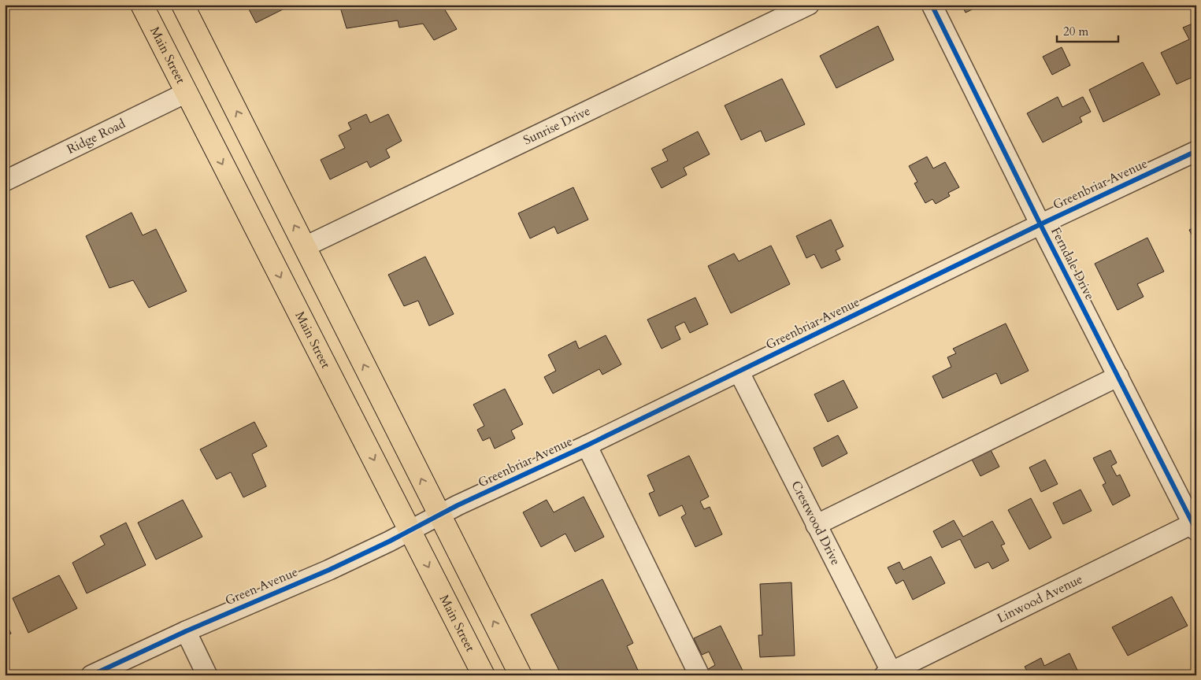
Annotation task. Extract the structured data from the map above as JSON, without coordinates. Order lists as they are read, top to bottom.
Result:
{
  "streets": {
    "main road": ["Main Street"],
    "street": [
      "Sunrise Drive",
      "Ridge Road",
      "Greenbriar Avenue",
      "Ferndale Drive",
      "Crestwood Drive",
      "Green Avenue",
      "Linwood Avenue"
    ]
  },
  "crossings": [
    ["Main Street", "Ridge Road"],
    ["Main Street", "Green Avenue"],
    ["Greenbriar Avenue", "Ferndale Drive"],
    ["Greenbriar Avenue", "Crestwood Drive"],
    ["Greenbriar Avenue", "Green Avenue"],
    ["Ferndale Drive", "Linwood Avenue"],
    ["Crestwood Drive", "Linwood Avenue"]
  ],
  "scale_bar": "20 m"
}
